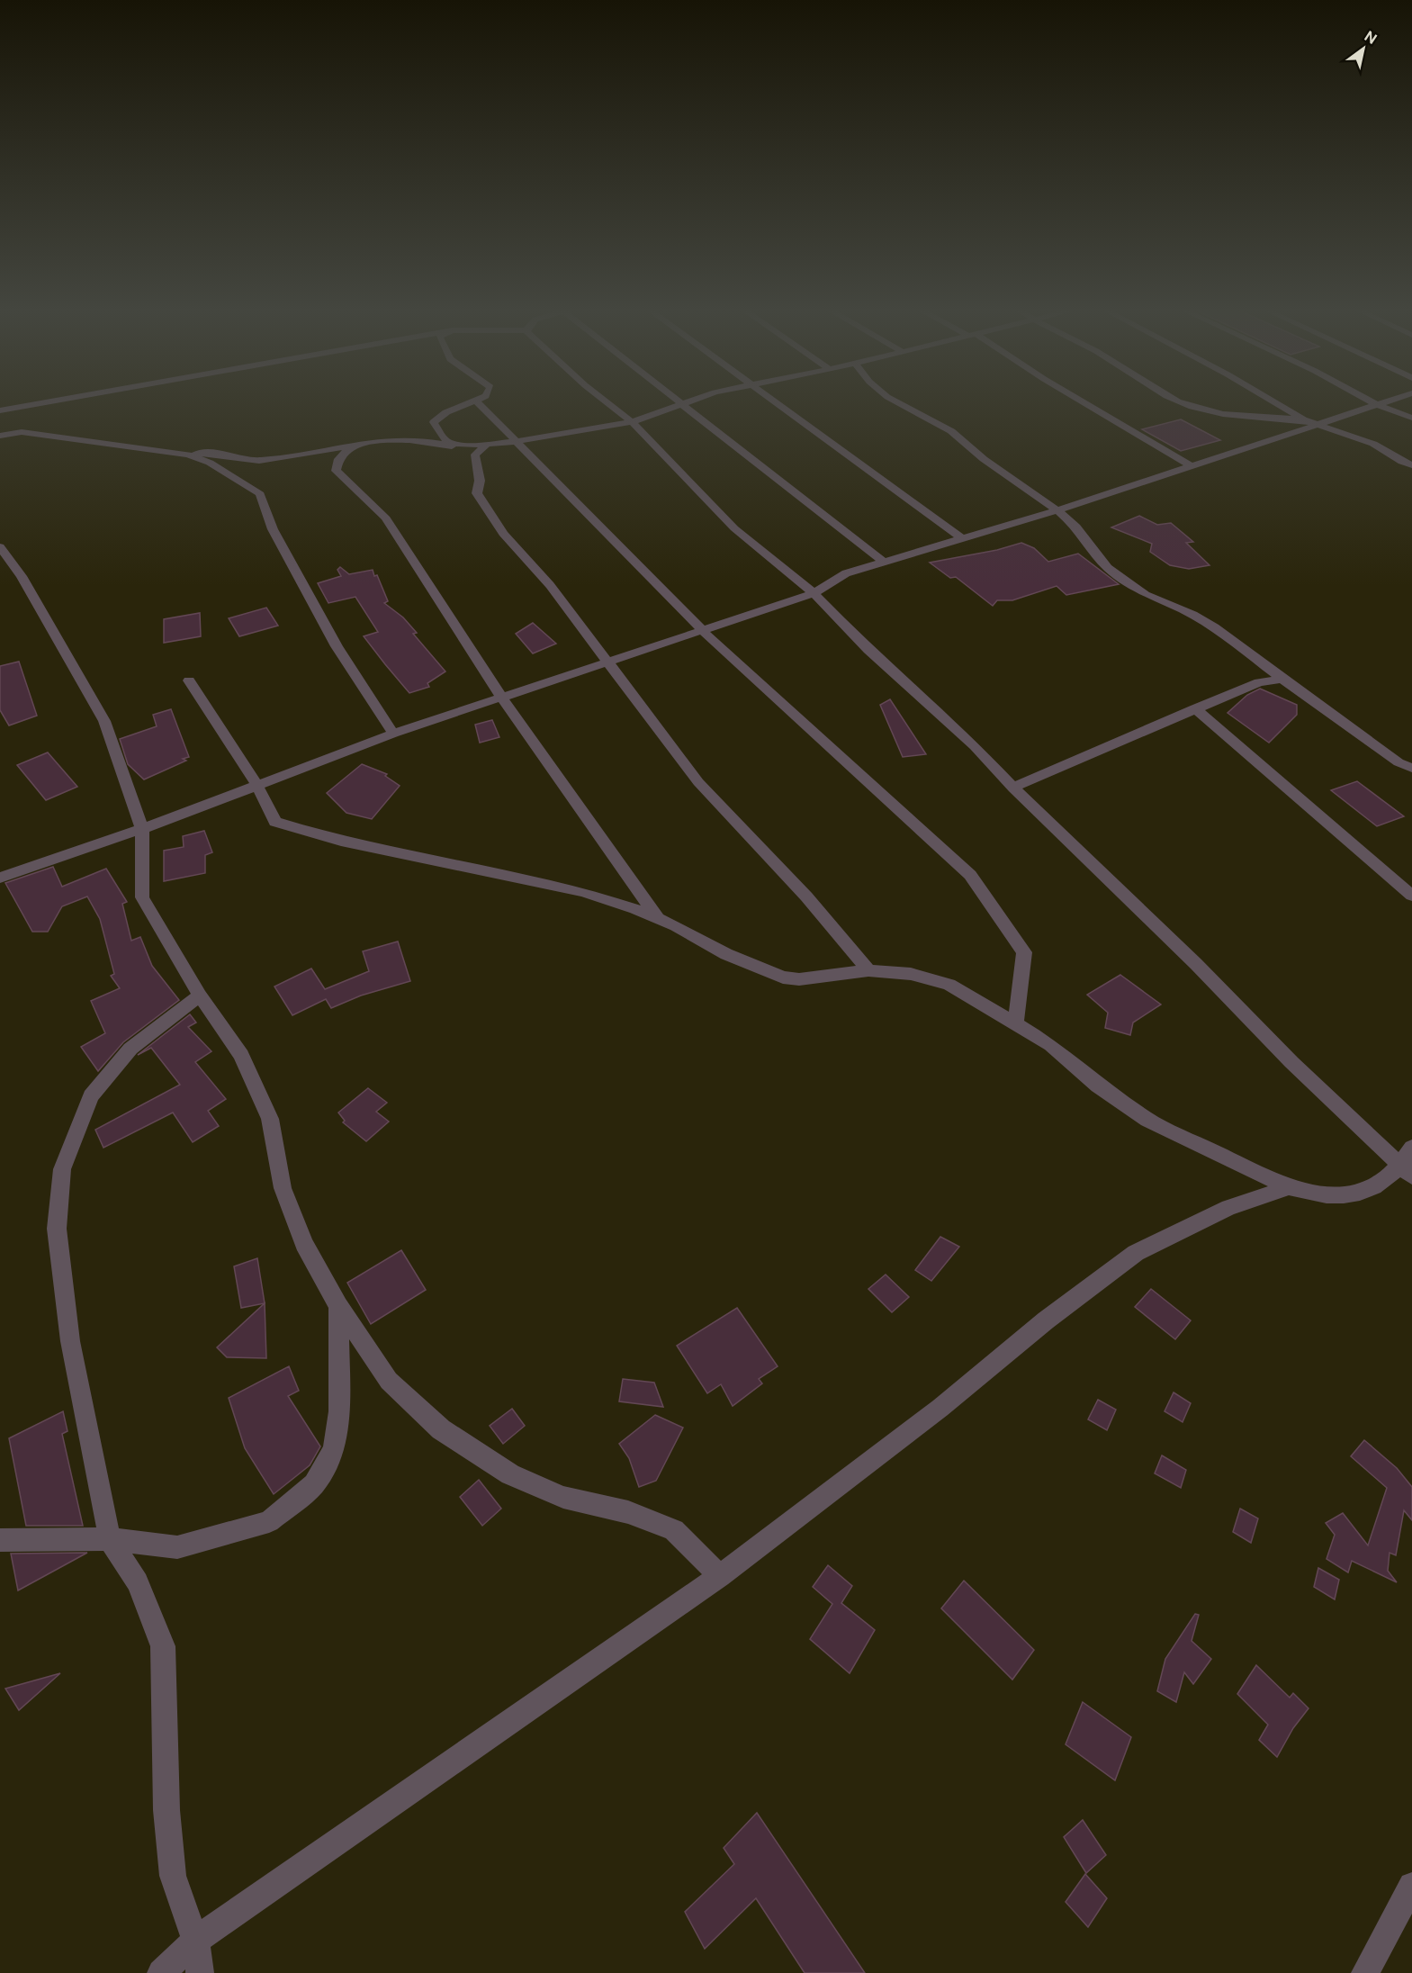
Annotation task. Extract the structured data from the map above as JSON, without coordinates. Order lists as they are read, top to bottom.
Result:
{
  "north": "top right"
}
